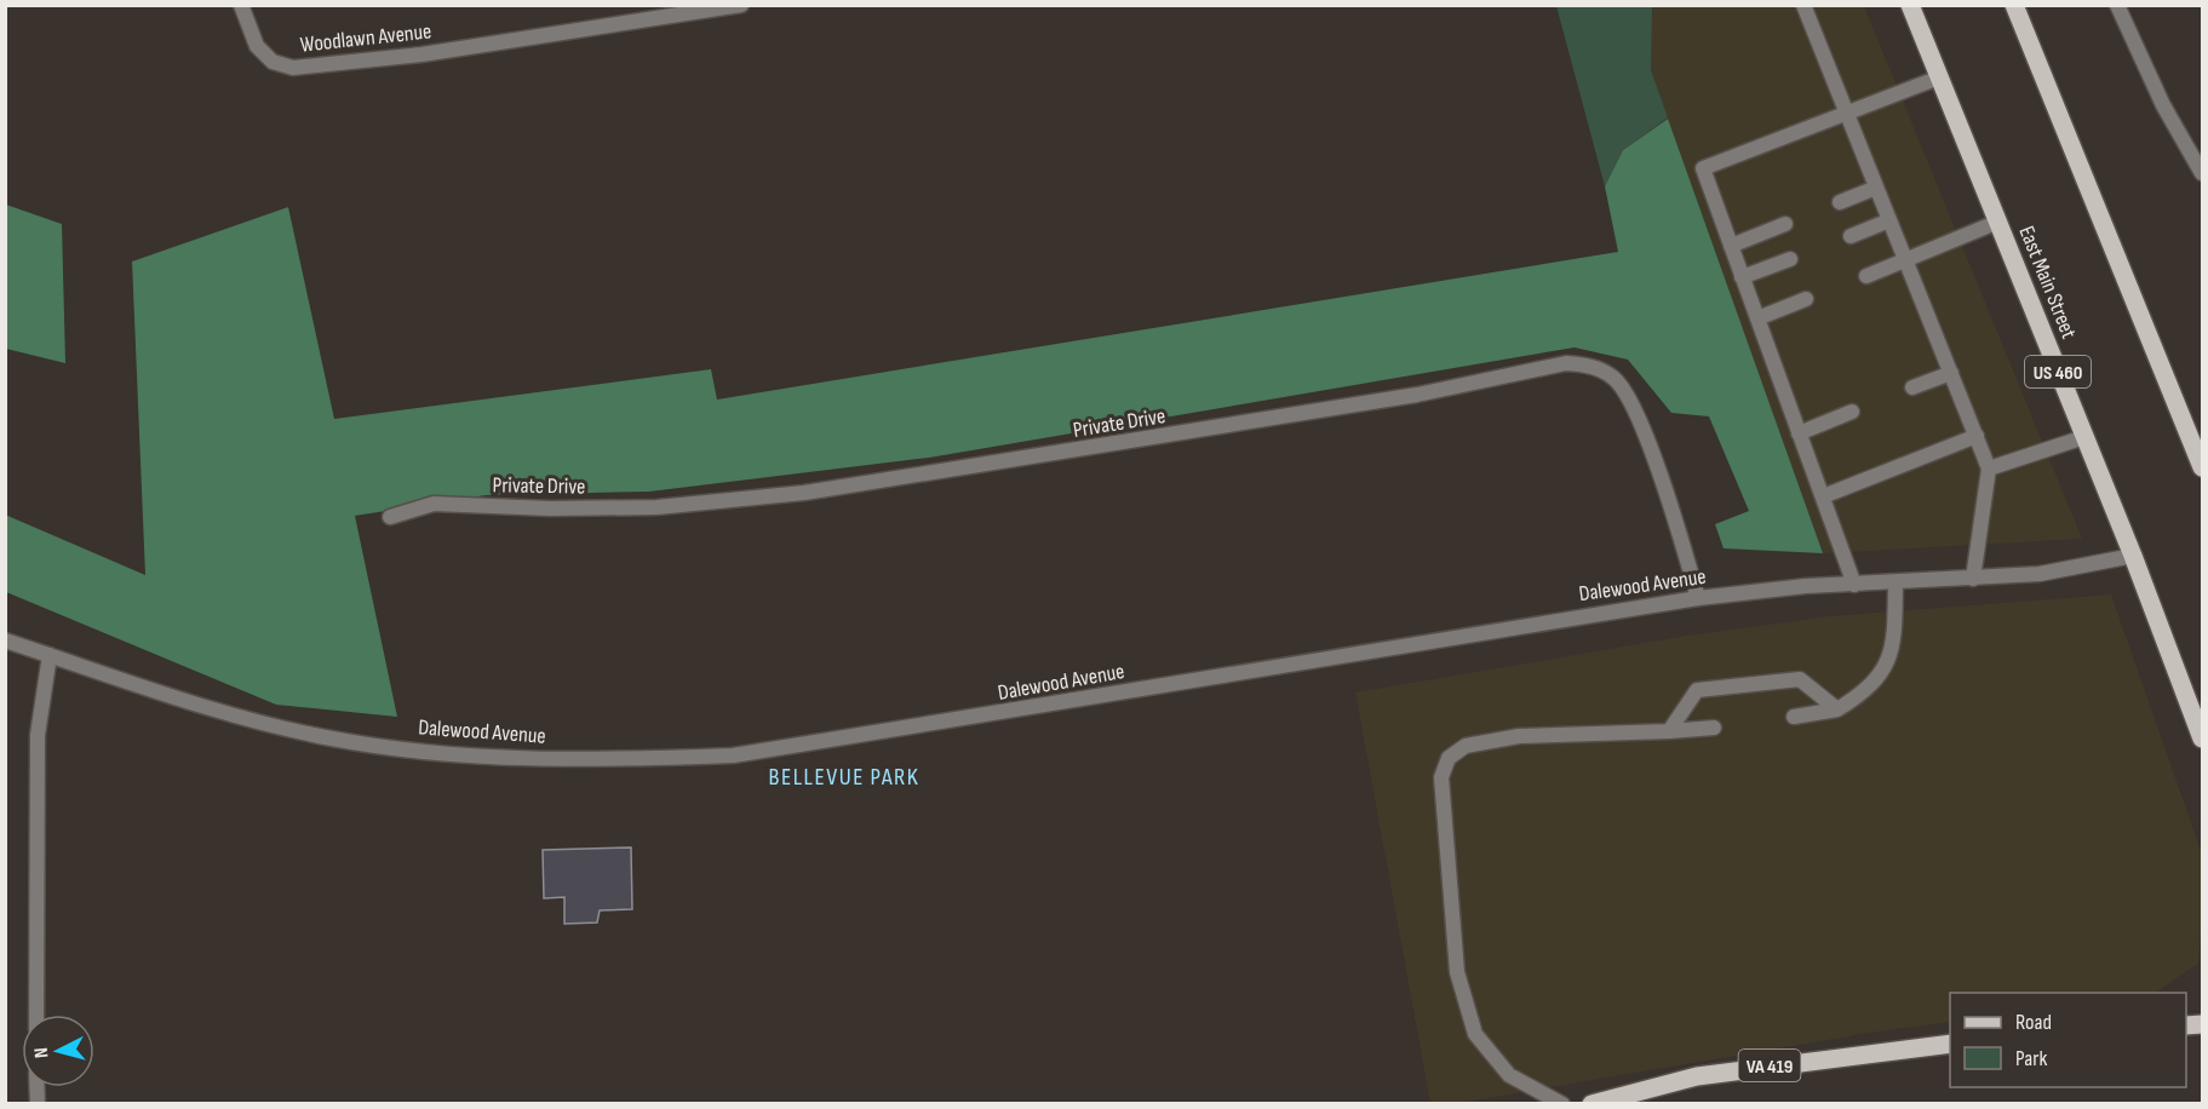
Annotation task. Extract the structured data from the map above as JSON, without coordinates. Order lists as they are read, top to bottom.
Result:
{
  "streets": {
    "main road": ["East Main Street", "US 460", "VA 419"],
    "street": ["Woodlawn Avenue", "Private Drive", "Dalewood Avenue"]
  },
  "crossings": [
    ["East Main Street", "Dalewood Avenue"],
    ["Private Drive", "Dalewood Avenue"]
  ],
  "districts": ["BELLEVUE PARK"],
  "legend": ["Road", "Park"],
  "north": "left"
}
